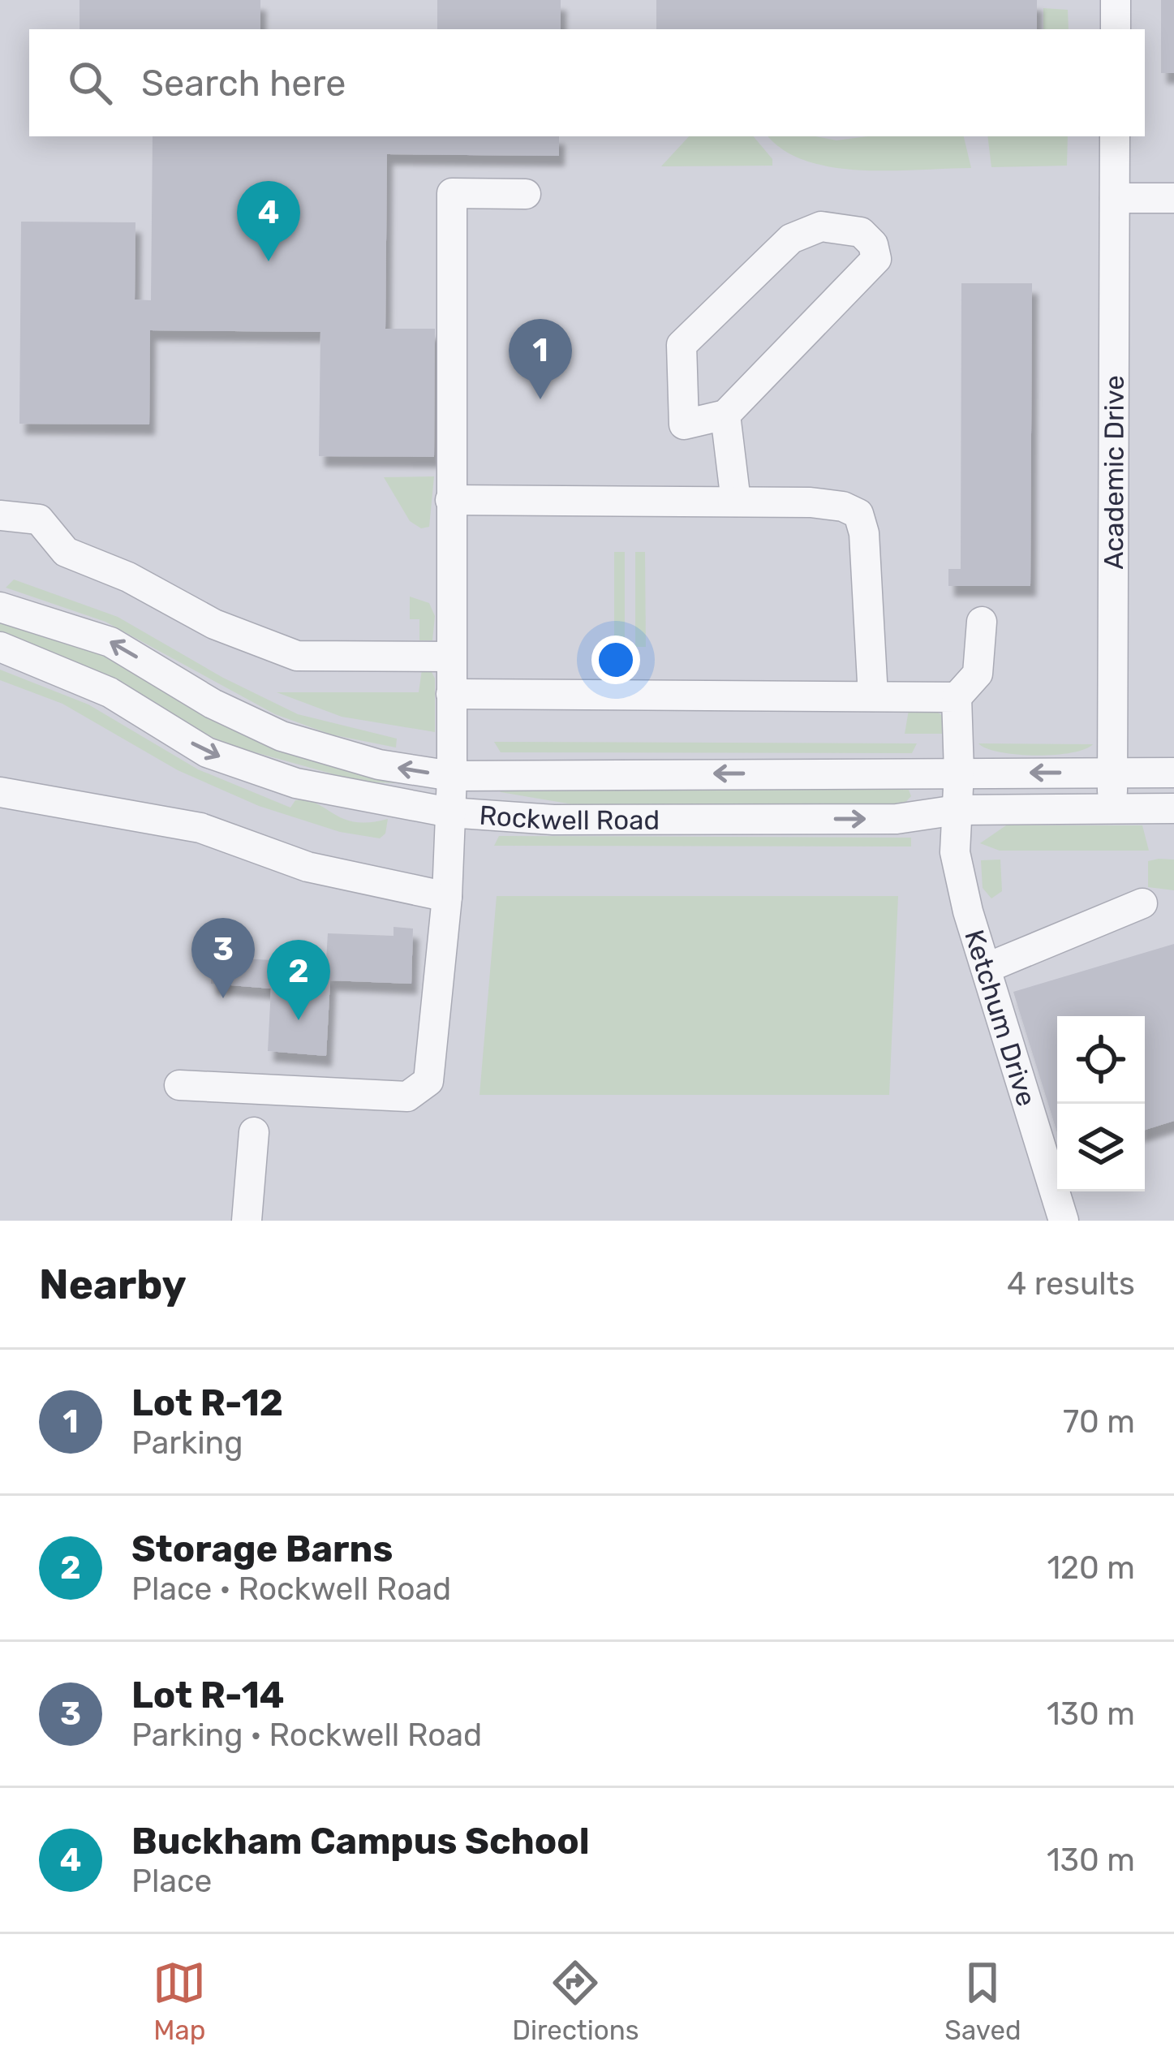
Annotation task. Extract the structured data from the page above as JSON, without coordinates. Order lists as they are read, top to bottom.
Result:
{
  "streets": {
    "street": ["Academic Drive", "Rockwell Road", "Ketchum Drive"]
  },
  "crossings": [
    ["Academic Drive", "Rockwell Road"],
    ["Rockwell Road", "Ketchum Drive"]
  ],
  "page": {
    "search": "Search here",
    "pins": [
      "4",
      "1",
      "3",
      "2"
    ],
    "heading": ["Nearby", "4 results"],
    "list": [
      {
        "mark": "1",
        "name": "Lot R-12",
        "note": "Parking",
        "value": "70 m"
      },
      {
        "mark": "2",
        "name": "Storage Barns",
        "note": "Place · Rockwell Road",
        "value": "120 m"
      },
      {
        "mark": "3",
        "name": "Lot R-14",
        "note": "Parking · Rockwell Road",
        "value": "130 m"
      },
      {
        "mark": "4",
        "name": "Buckham Campus School",
        "note": "Place",
        "value": "130 m"
      }
    ],
    "nav": ["Map", "Directions", "Saved"]
  }
}
